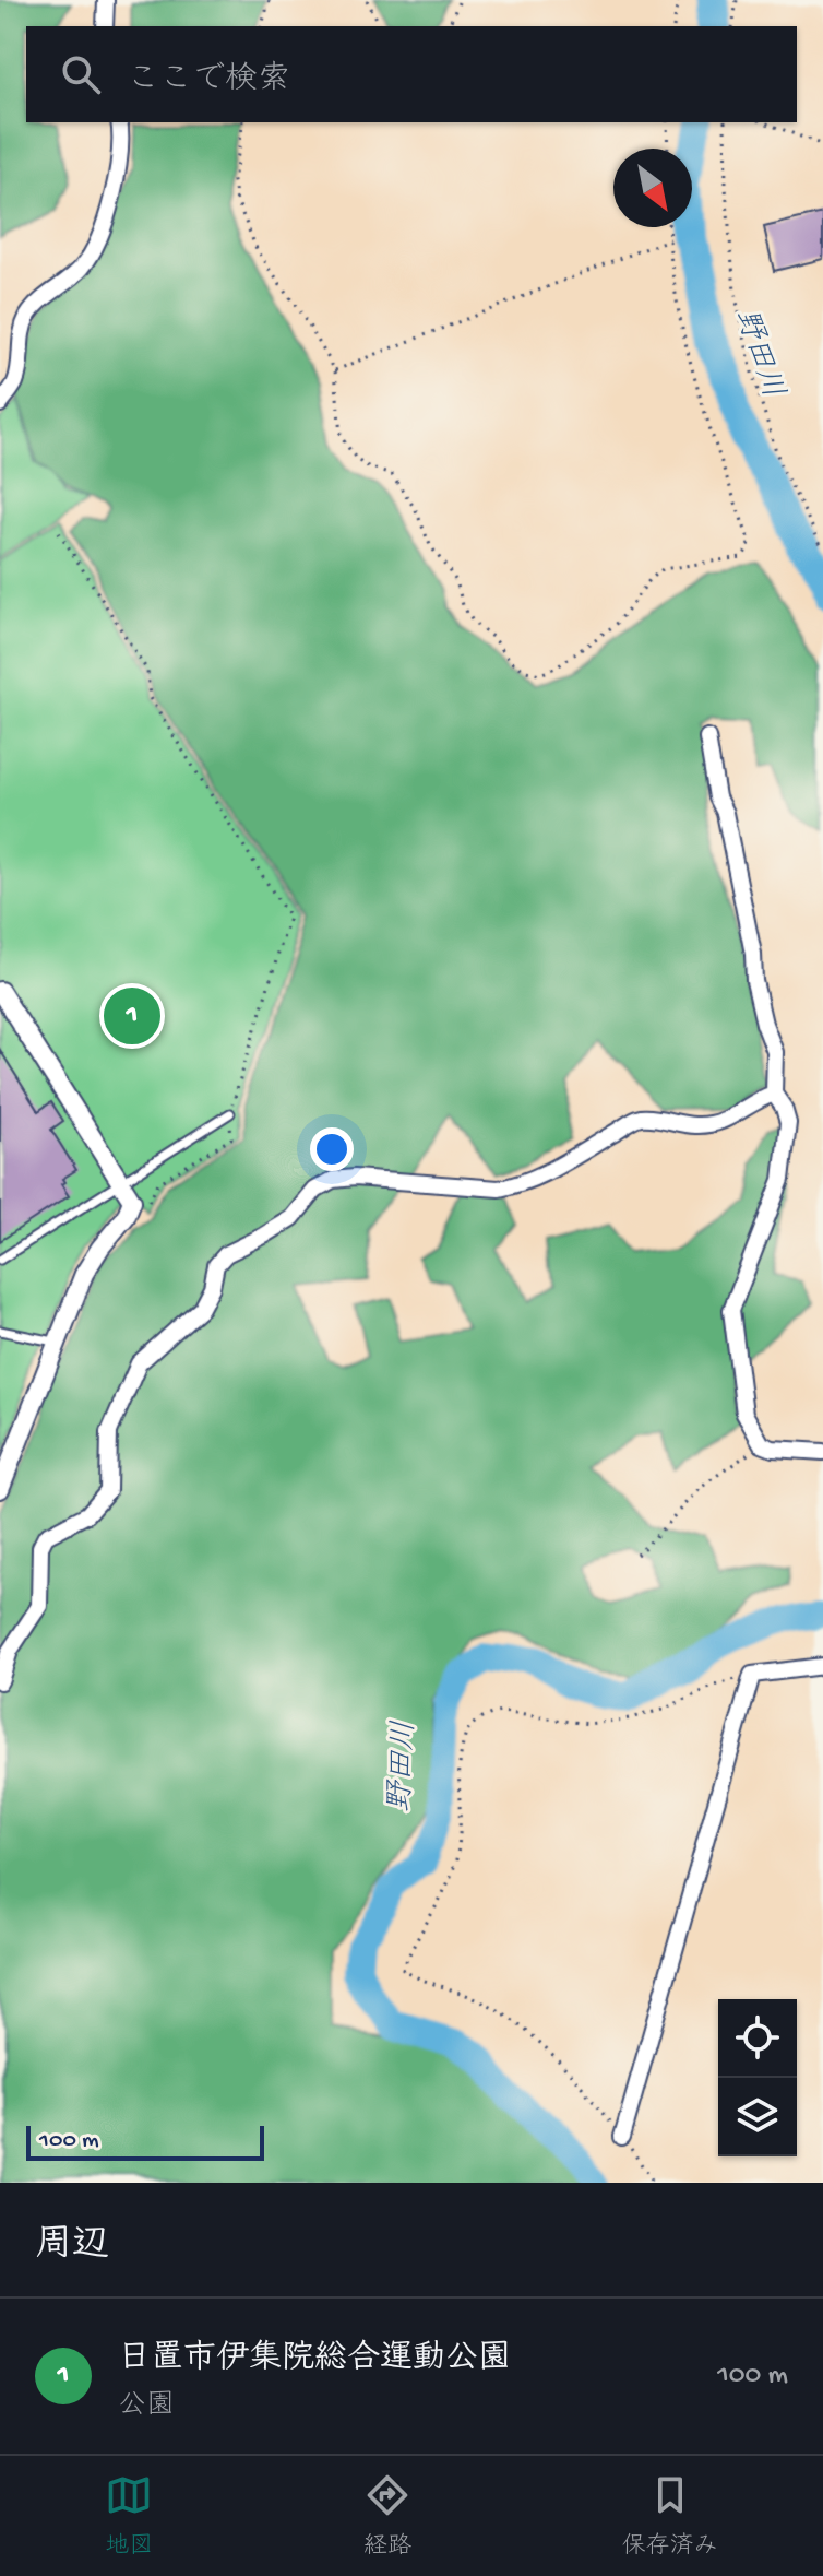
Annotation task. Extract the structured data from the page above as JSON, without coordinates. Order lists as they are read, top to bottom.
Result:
{
  "water": ["野田川"],
  "scale_bar": "100 m",
  "north": "bottom right",
  "page": {
    "search": "ここで検索",
    "pins": "1",
    "scale": "100 m",
    "heading": "周辺",
    "list": [
      {
        "mark": "1",
        "name": "日置市伊集院総合運動公園",
        "note": "公園",
        "value": "100 m"
      }
    ],
    "nav": ["地図", "経路", "保存済み"]
  }
}
